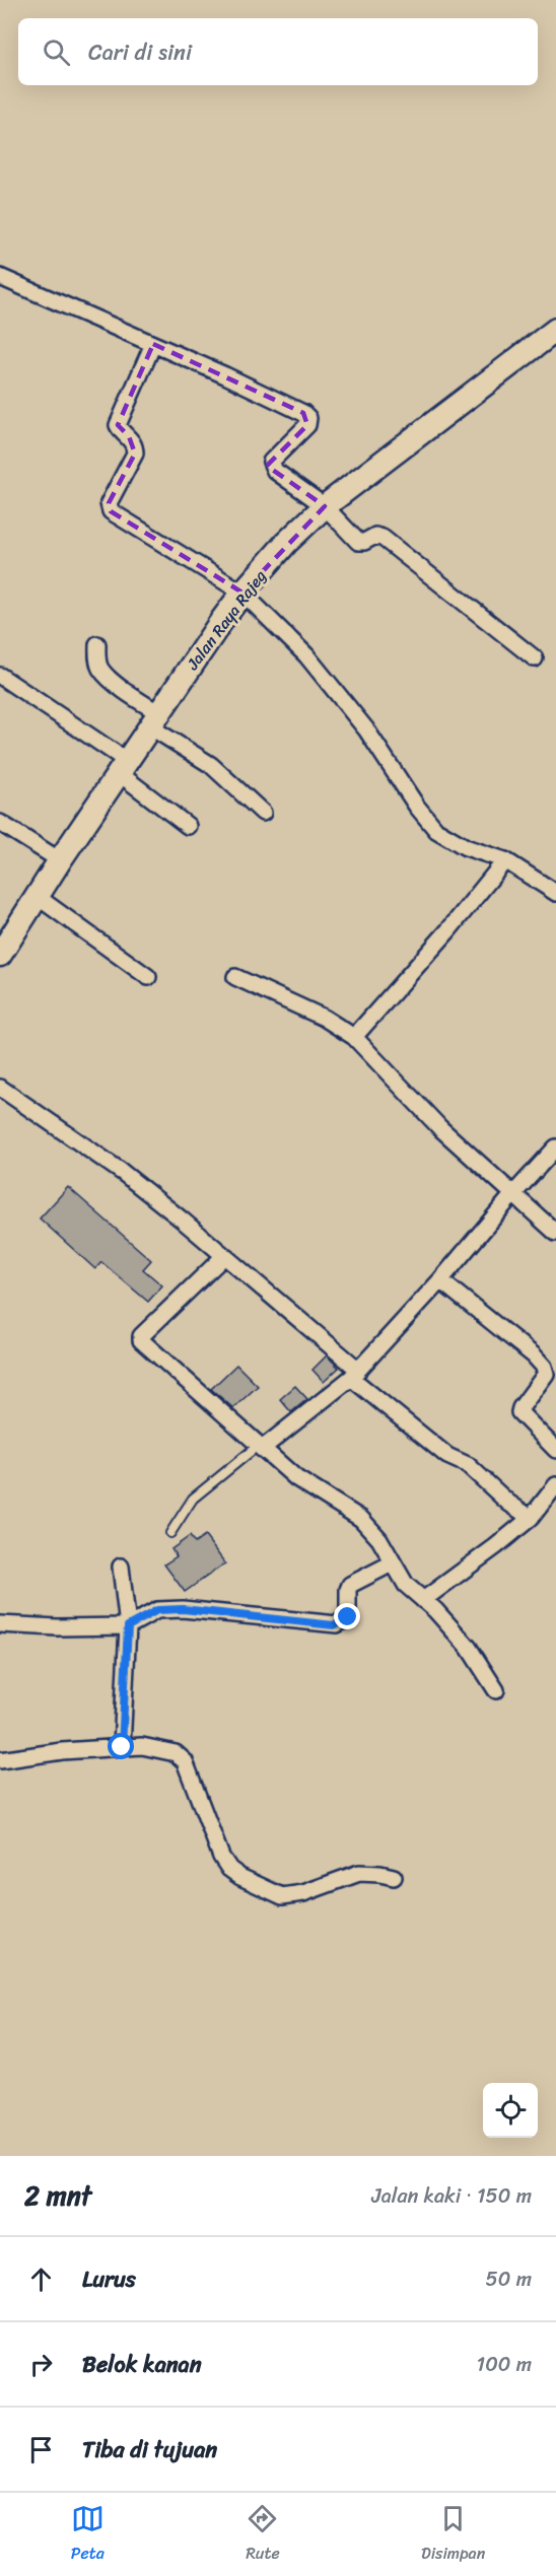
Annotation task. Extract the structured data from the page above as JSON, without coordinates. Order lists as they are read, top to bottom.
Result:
{
  "streets": {
    "main road": ["Jalan Raya Rajeg"]
  },
  "page": {
    "search": "Cari di sini",
    "heading": ["2 mnt", "Jalan kaki · 150 m"],
    "list": [
      ["Lurus", "50 m"],
      ["Belok kanan", "100 m"],
      "Tiba di tujuan"
    ],
    "nav": ["Peta", "Rute", "Disimpan"]
  }
}
